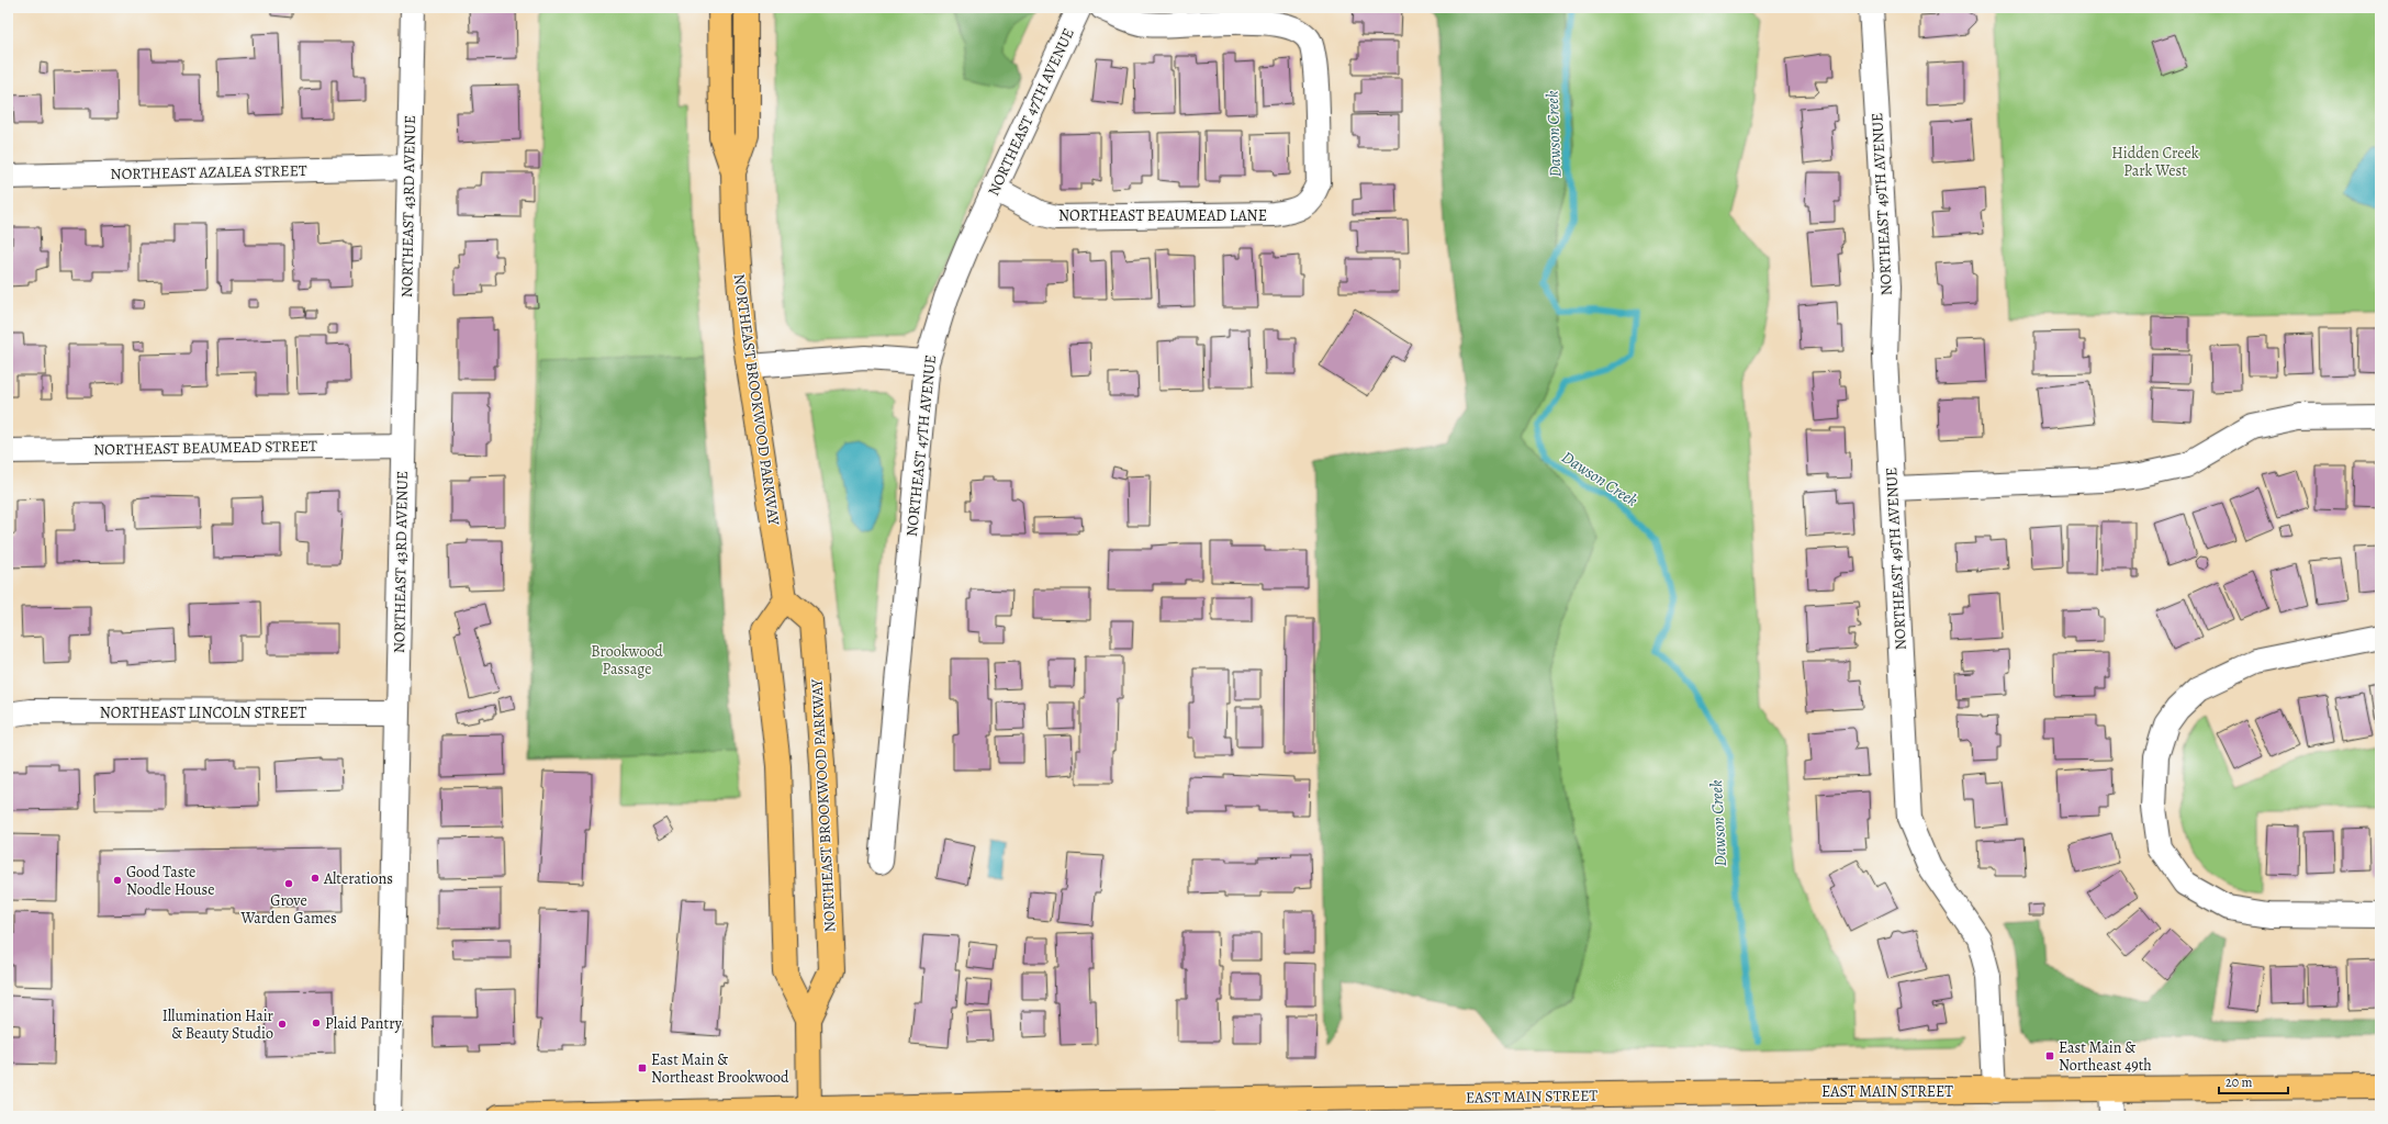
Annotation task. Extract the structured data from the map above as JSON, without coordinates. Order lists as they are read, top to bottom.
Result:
{
  "streets": {
    "main road": ["NORTHEAST BROOKWOOD PARKWAY", "EAST MAIN STREET"],
    "street": [
      "NORTHEAST 47TH AVENUE",
      "NORTHEAST AZALEA STREET",
      "NORTHEAST 49TH AVENUE",
      "NORTHEAST 43RD AVENUE",
      "NORTHEAST BEAUMEAD LANE",
      "NORTHEAST BEAUMEAD STREET",
      "NORTHEAST LINCOLN STREET"
    ]
  },
  "crossings": [
    ["NORTHEAST 47TH AVENUE", "NORTHEAST BEAUMEAD LANE"],
    ["NORTHEAST AZALEA STREET", "NORTHEAST 43RD AVENUE"],
    ["NORTHEAST 49TH AVENUE", "EAST MAIN STREET"],
    ["NORTHEAST 43RD AVENUE", "NORTHEAST BEAUMEAD STREET"],
    ["NORTHEAST 43RD AVENUE", "NORTHEAST LINCOLN STREET"],
    ["NORTHEAST BROOKWOOD PARKWAY", "EAST MAIN STREET"]
  ],
  "water": ["Dawson Creek"],
  "parks": ["Hidden Creek Park West", "Brookwood Passage"],
  "places": {
    "other": [
      "Alterations",
      "Good Taste Noodle House",
      "Grove Warden Games",
      "Plaid Pantry",
      "Illumination Hair & Beauty Studio"
    ],
    "transit": ["East Main & Northeast 49th", "East Main & Northeast Brookwood"]
  },
  "scale_bar": "20 m"
}
